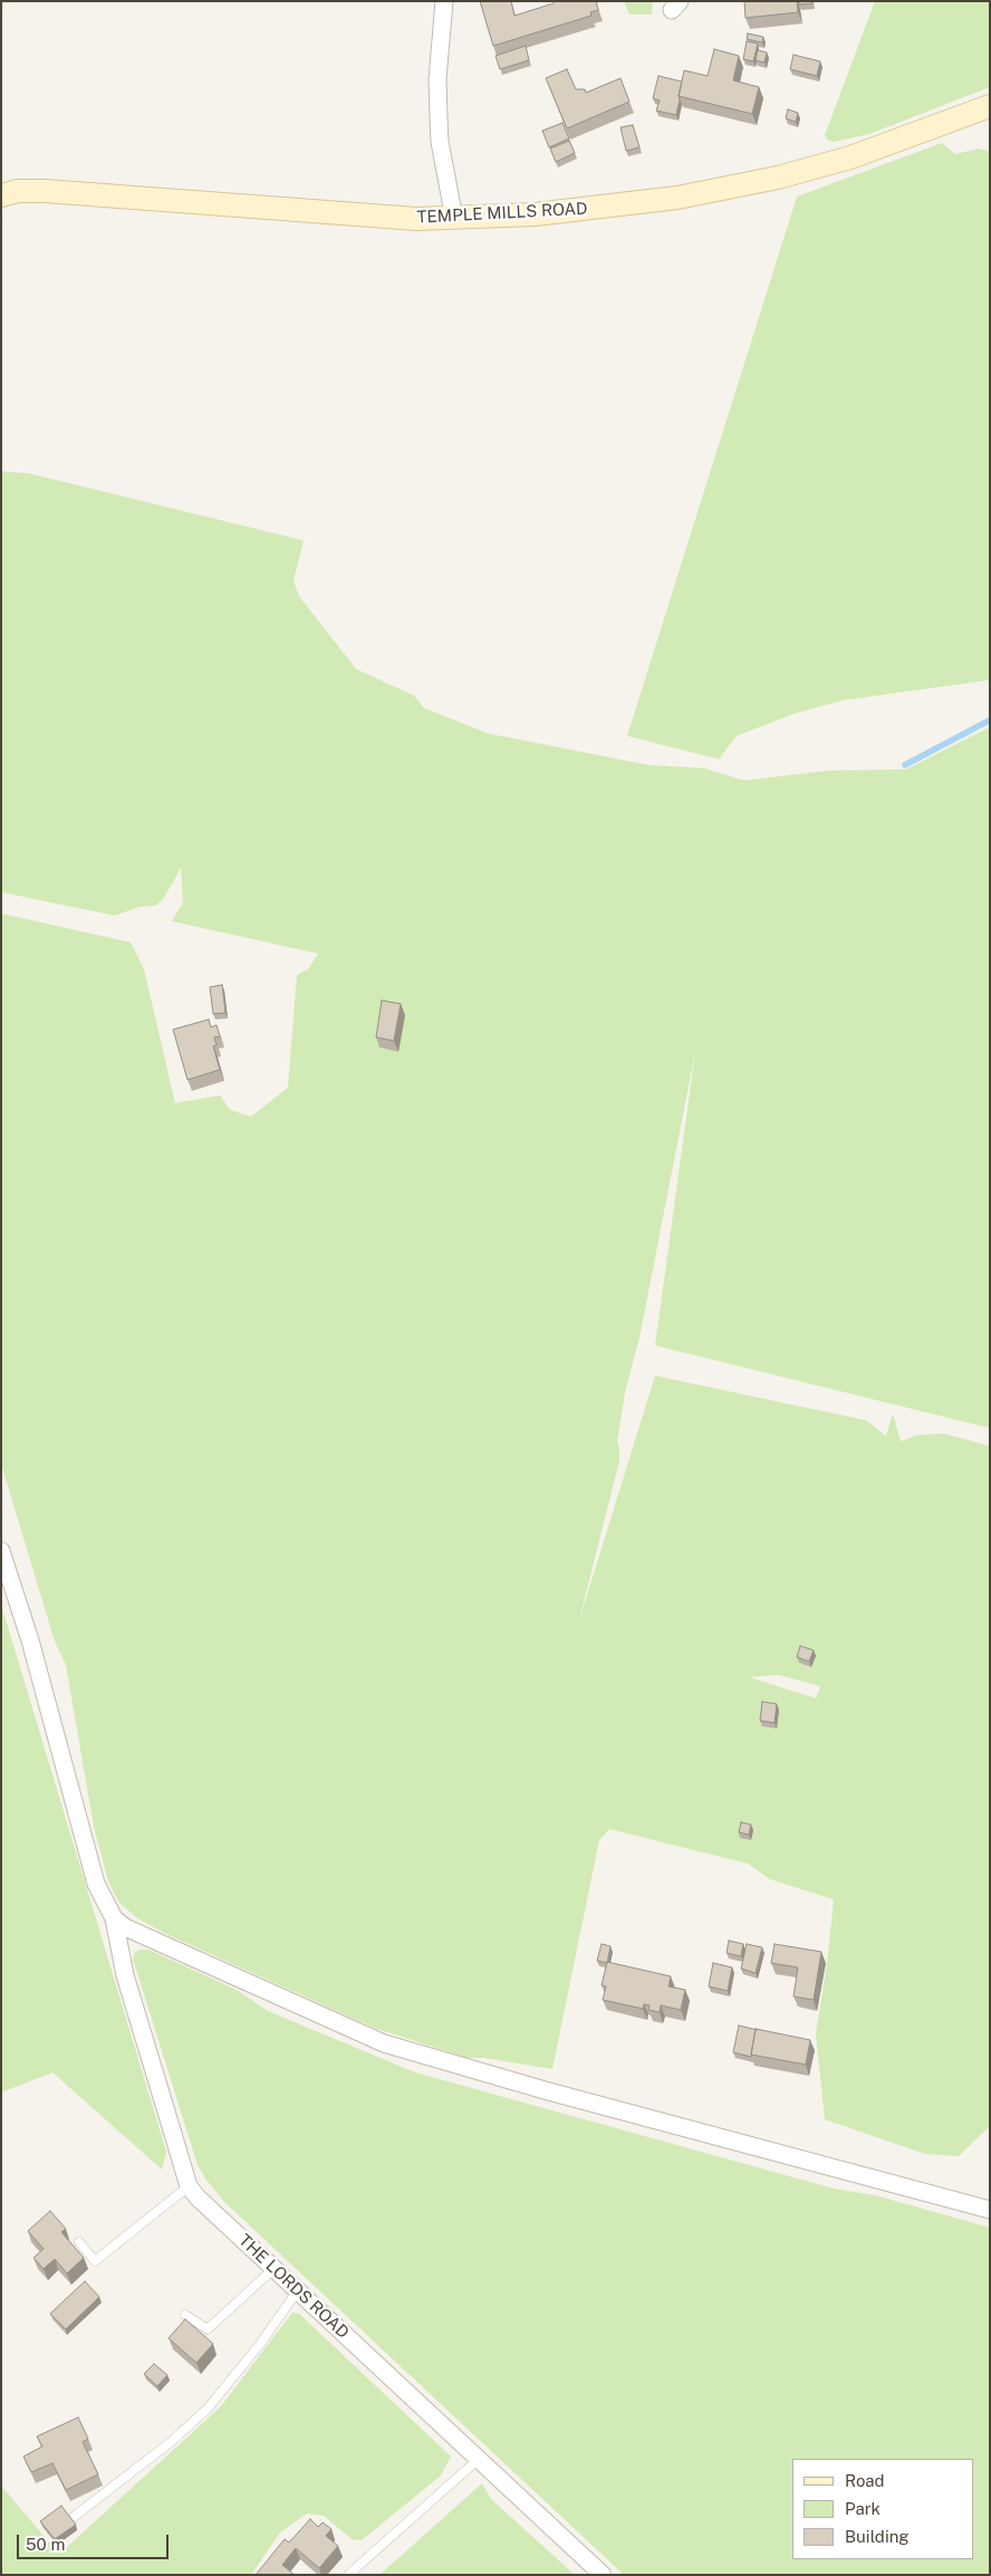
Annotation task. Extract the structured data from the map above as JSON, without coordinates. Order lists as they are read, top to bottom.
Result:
{
  "streets": {
    "street": ["TEMPLE MILLS ROAD", "THE LORDS ROAD"]
  },
  "legend": ["Road", "Park", "Building"],
  "scale_bar": "50 m"
}
